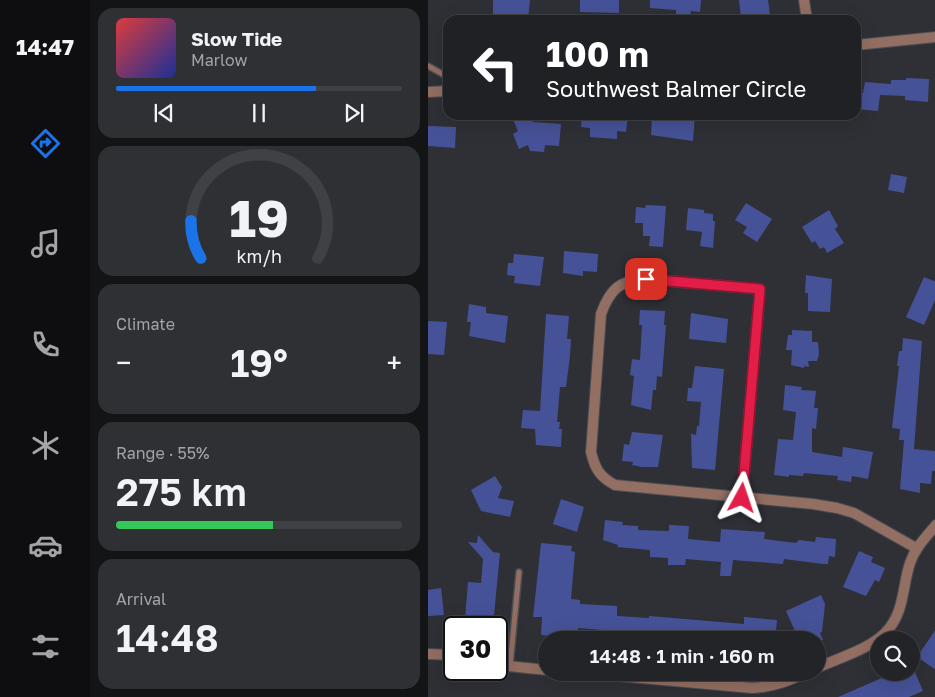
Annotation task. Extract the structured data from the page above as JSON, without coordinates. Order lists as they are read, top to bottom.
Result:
{
  "page": {
    "tabs": "14:47",
    "turn": ["100 m", "Southwest Balmer Circle"],
    "song": ["Slow Tide", "Marlow"],
    "tile": [
      "Climate",
      ["Range · 55%", "275 km"],
      ["Arrival", "14:48"]
    ],
    "heat": ["−", "19°", "+"],
    "limit": "30",
    "trip": "14:48 · 1 min · 160 m",
    "gauge": ["19", "km/h"]
  }
}
